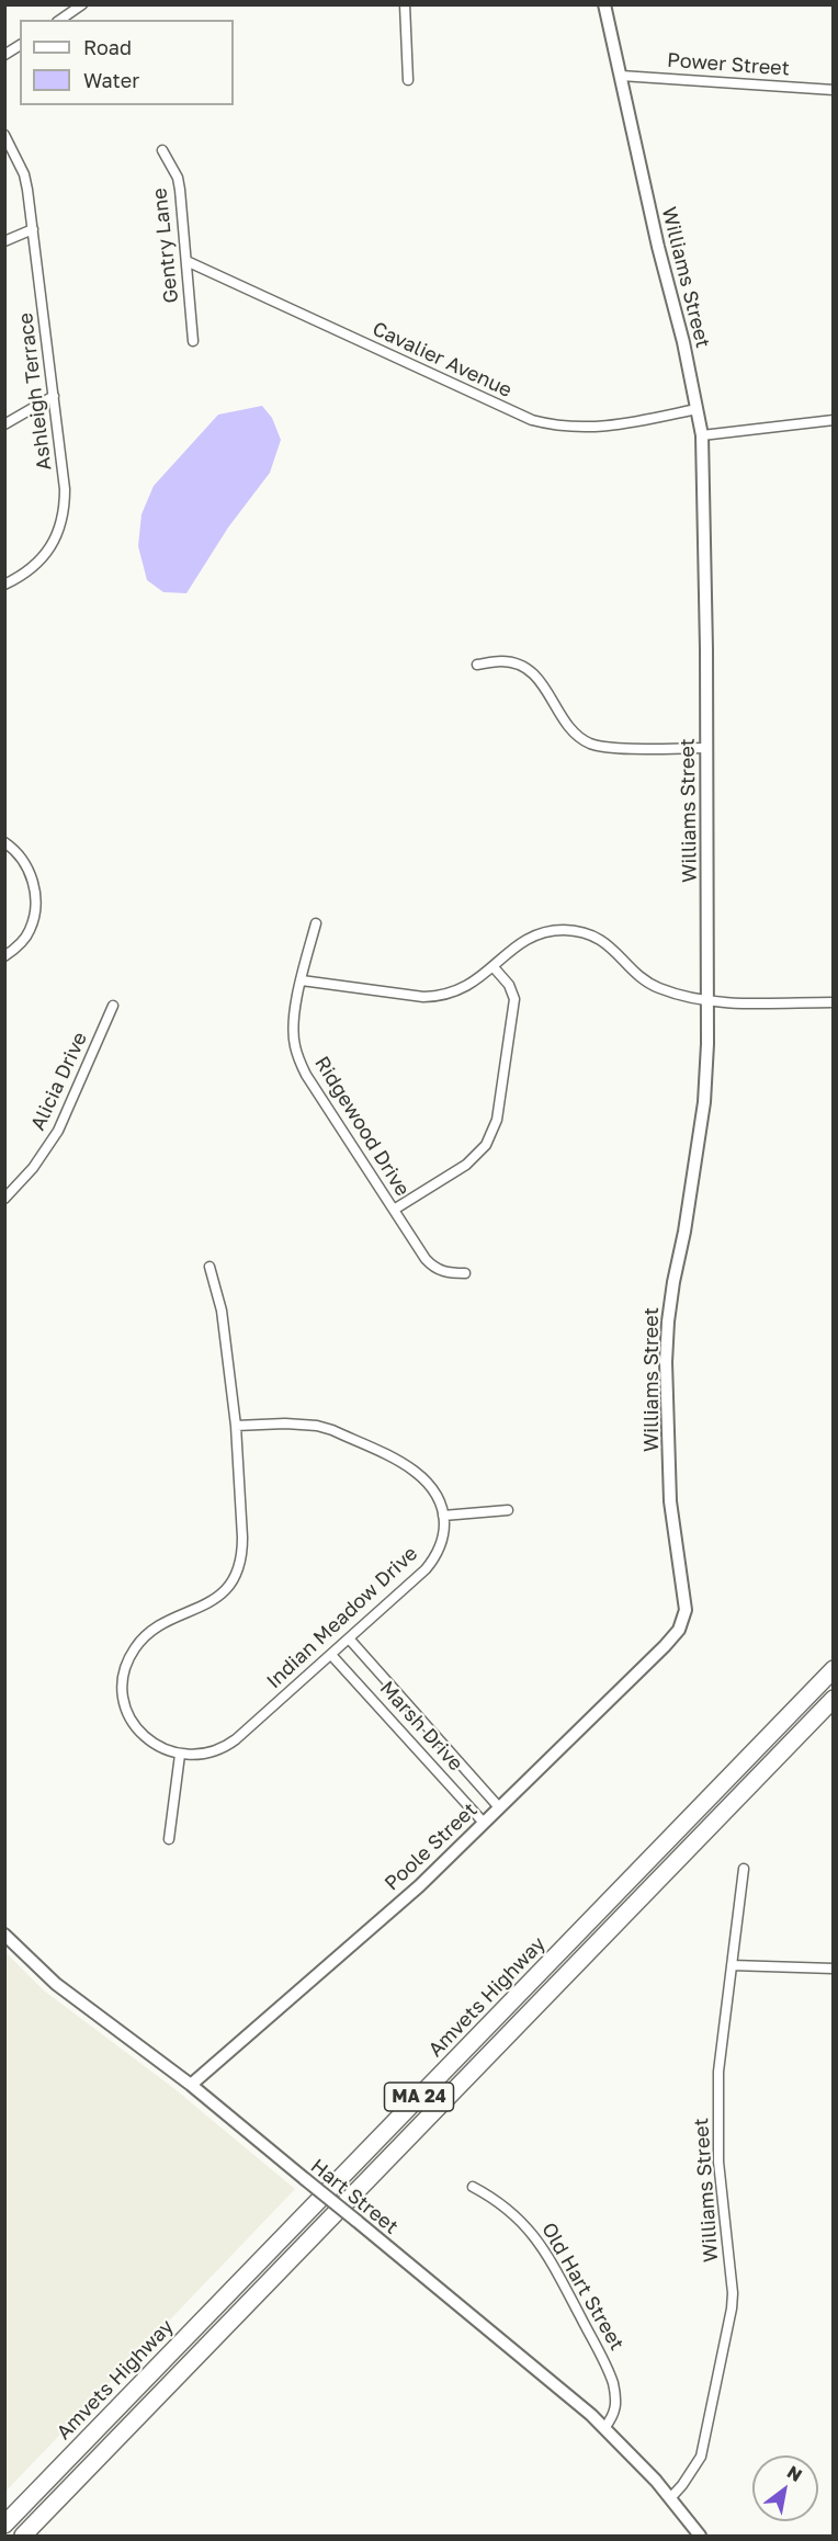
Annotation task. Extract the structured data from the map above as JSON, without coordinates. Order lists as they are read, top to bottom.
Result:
{
  "streets": {
    "highway": ["Amvets Highway", "MA 24"],
    "street": [
      "Power Street",
      "Gentry Lane",
      "Williams Street",
      "Cavalier Avenue",
      "Ashleigh Terrace",
      "Alicia Drive",
      "Ridgewood Drive",
      "Indian Meadow Drive",
      "Marsh Drive",
      "Poole Street",
      "Hart Street",
      "Old Hart Street"
    ]
  },
  "crossings": [
    ["Power Street", "Williams Street"],
    ["Gentry Lane", "Cavalier Avenue"],
    ["Williams Street", "Cavalier Avenue"],
    ["Williams Street", "Poole Street"],
    ["Williams Street", "Hart Street"],
    ["Indian Meadow Drive", "Marsh Drive"],
    ["Marsh Drive", "Poole Street"],
    ["Poole Street", "Hart Street"],
    ["Hart Street", "Old Hart Street"]
  ],
  "legend": ["Road", "Water"],
  "north": "top right"
}
